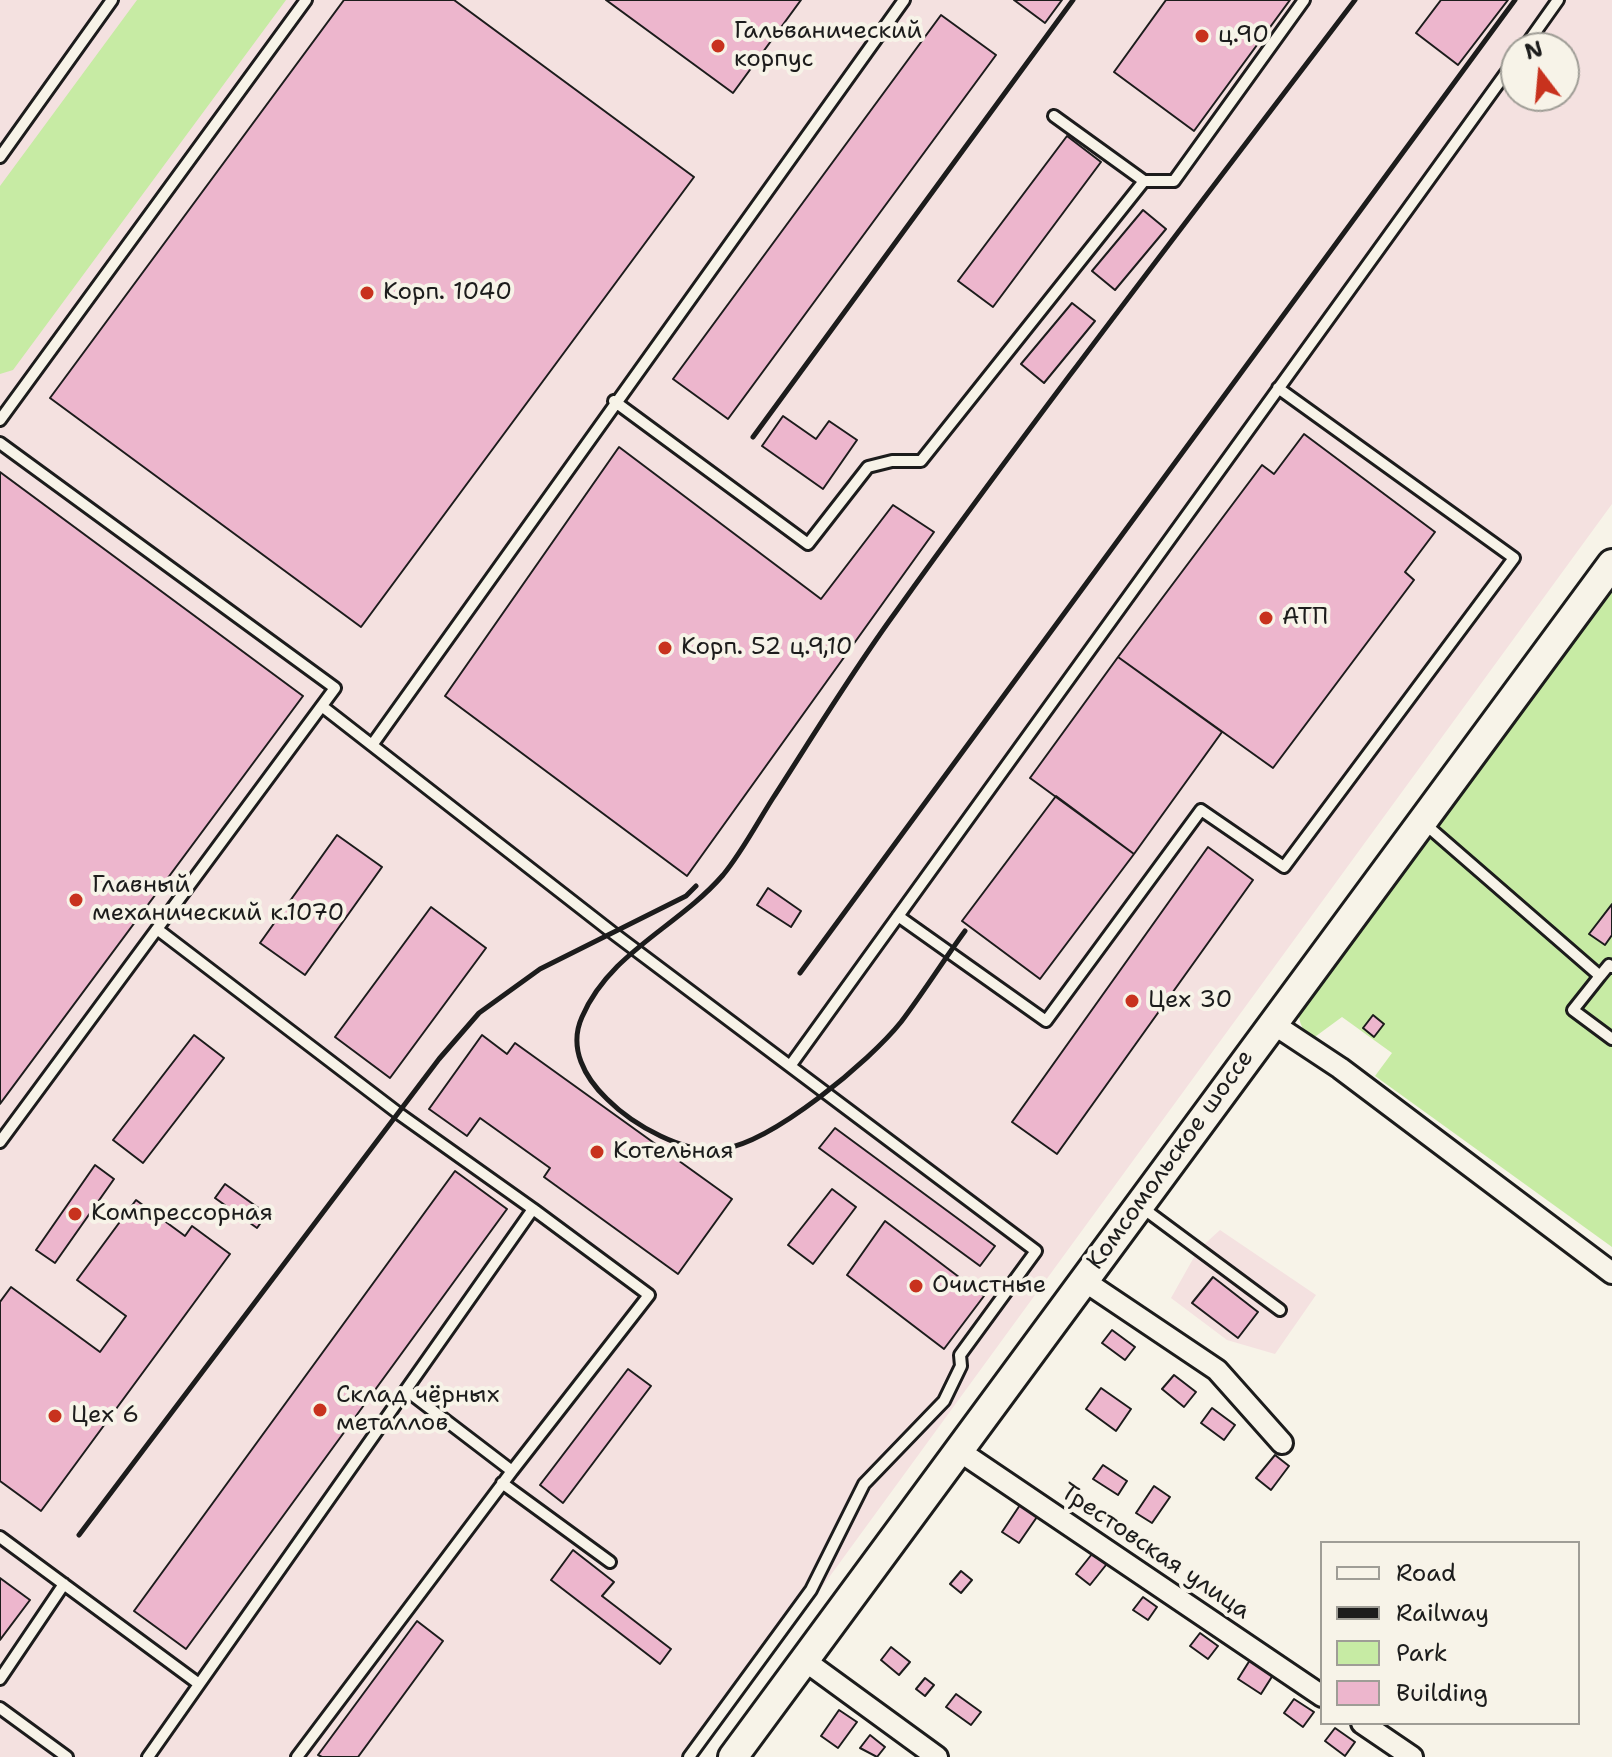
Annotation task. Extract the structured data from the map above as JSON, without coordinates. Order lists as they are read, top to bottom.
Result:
{
  "streets": {
    "main road": ["Комсомольское шоссе"],
    "street": ["Трестовская улица"]
  },
  "crossings": [
    ["Комсомольское шоссе", "Трестовская улица"]
  ],
  "places": [
    "ц.90",
    "Гальванический корпус",
    "Корп. 1040",
    "АТП",
    "Корп. 52 ц.9,10",
    "Главный механический к.1070",
    "Цех 30",
    "Котельная",
    "Компрессорная",
    "Очистные",
    "Склад чёрных металлов",
    "Цех 6"
  ],
  "legend": [
    "Road",
    "Railway",
    "Park",
    "Building"
  ],
  "north": "top"
}
